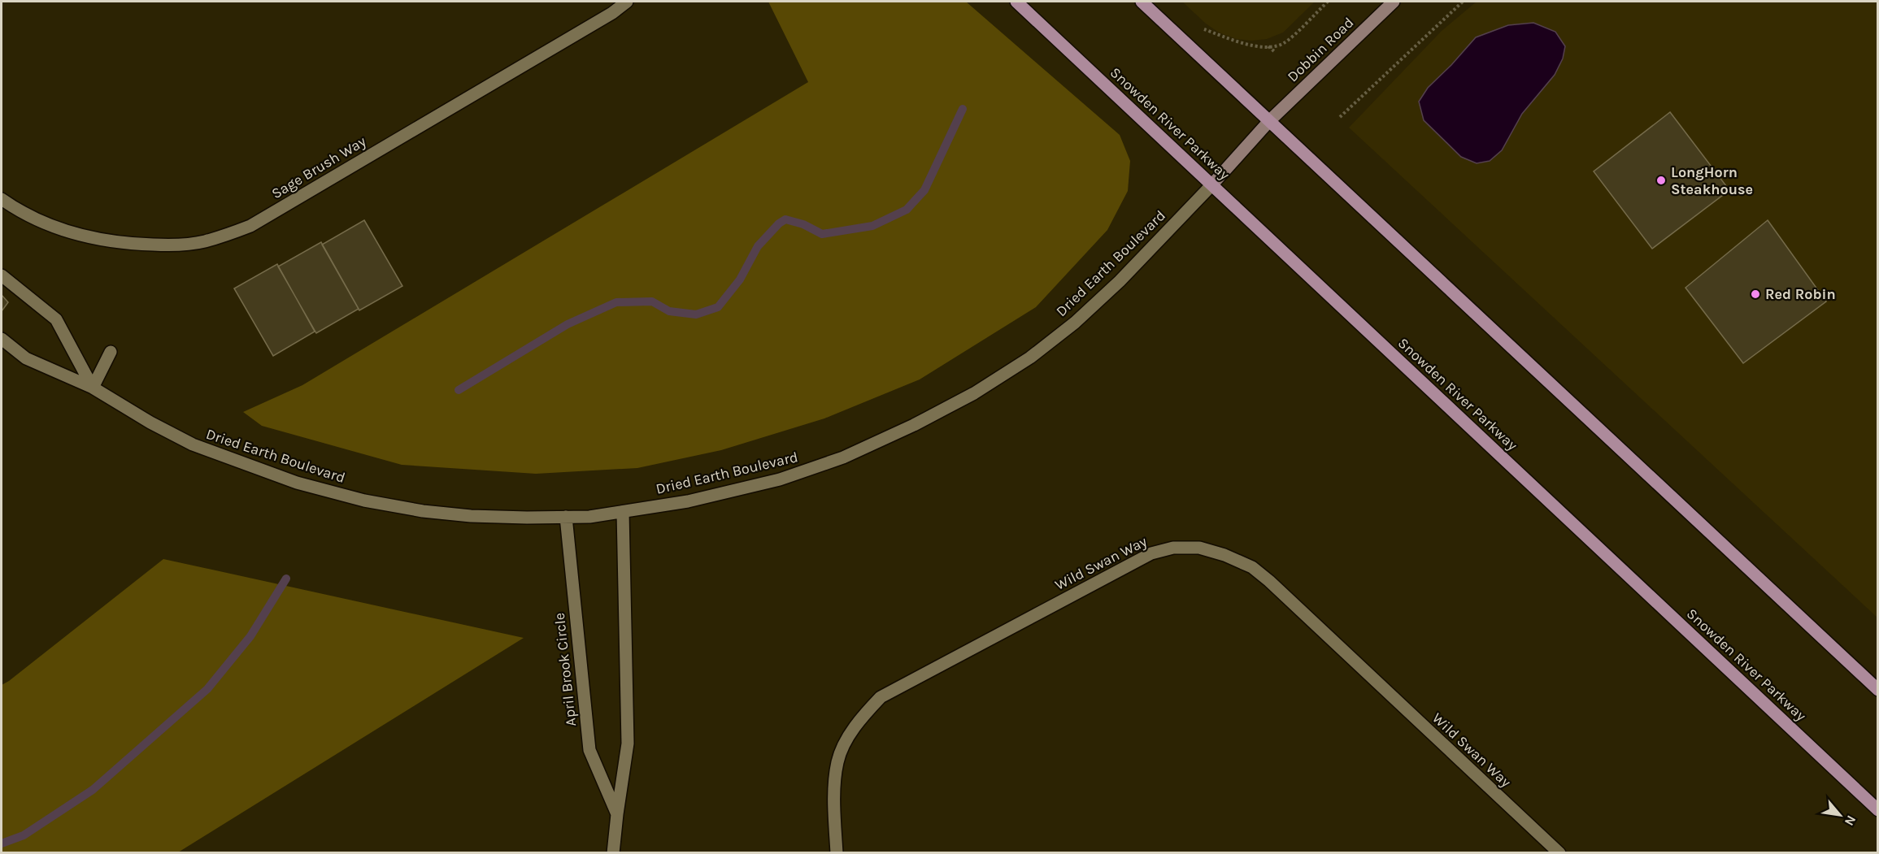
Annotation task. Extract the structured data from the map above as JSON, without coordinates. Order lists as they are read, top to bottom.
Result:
{
  "streets": {
    "main road": ["Snowden River Parkway"],
    "street": [
      "Dobbin Road",
      "Sage Brush Way",
      "Dried Earth Boulevard",
      "Wild Swan Way",
      "April Brook Circle"
    ]
  },
  "crossings": [
    ["Dobbin Road", "Dried Earth Boulevard"],
    ["Snowden River Parkway", "Dried Earth Boulevard"],
    ["Dried Earth Boulevard", "April Brook Circle"]
  ],
  "places": ["LongHorn Steakhouse", "Red Robin"],
  "north": "bottom right"
}
